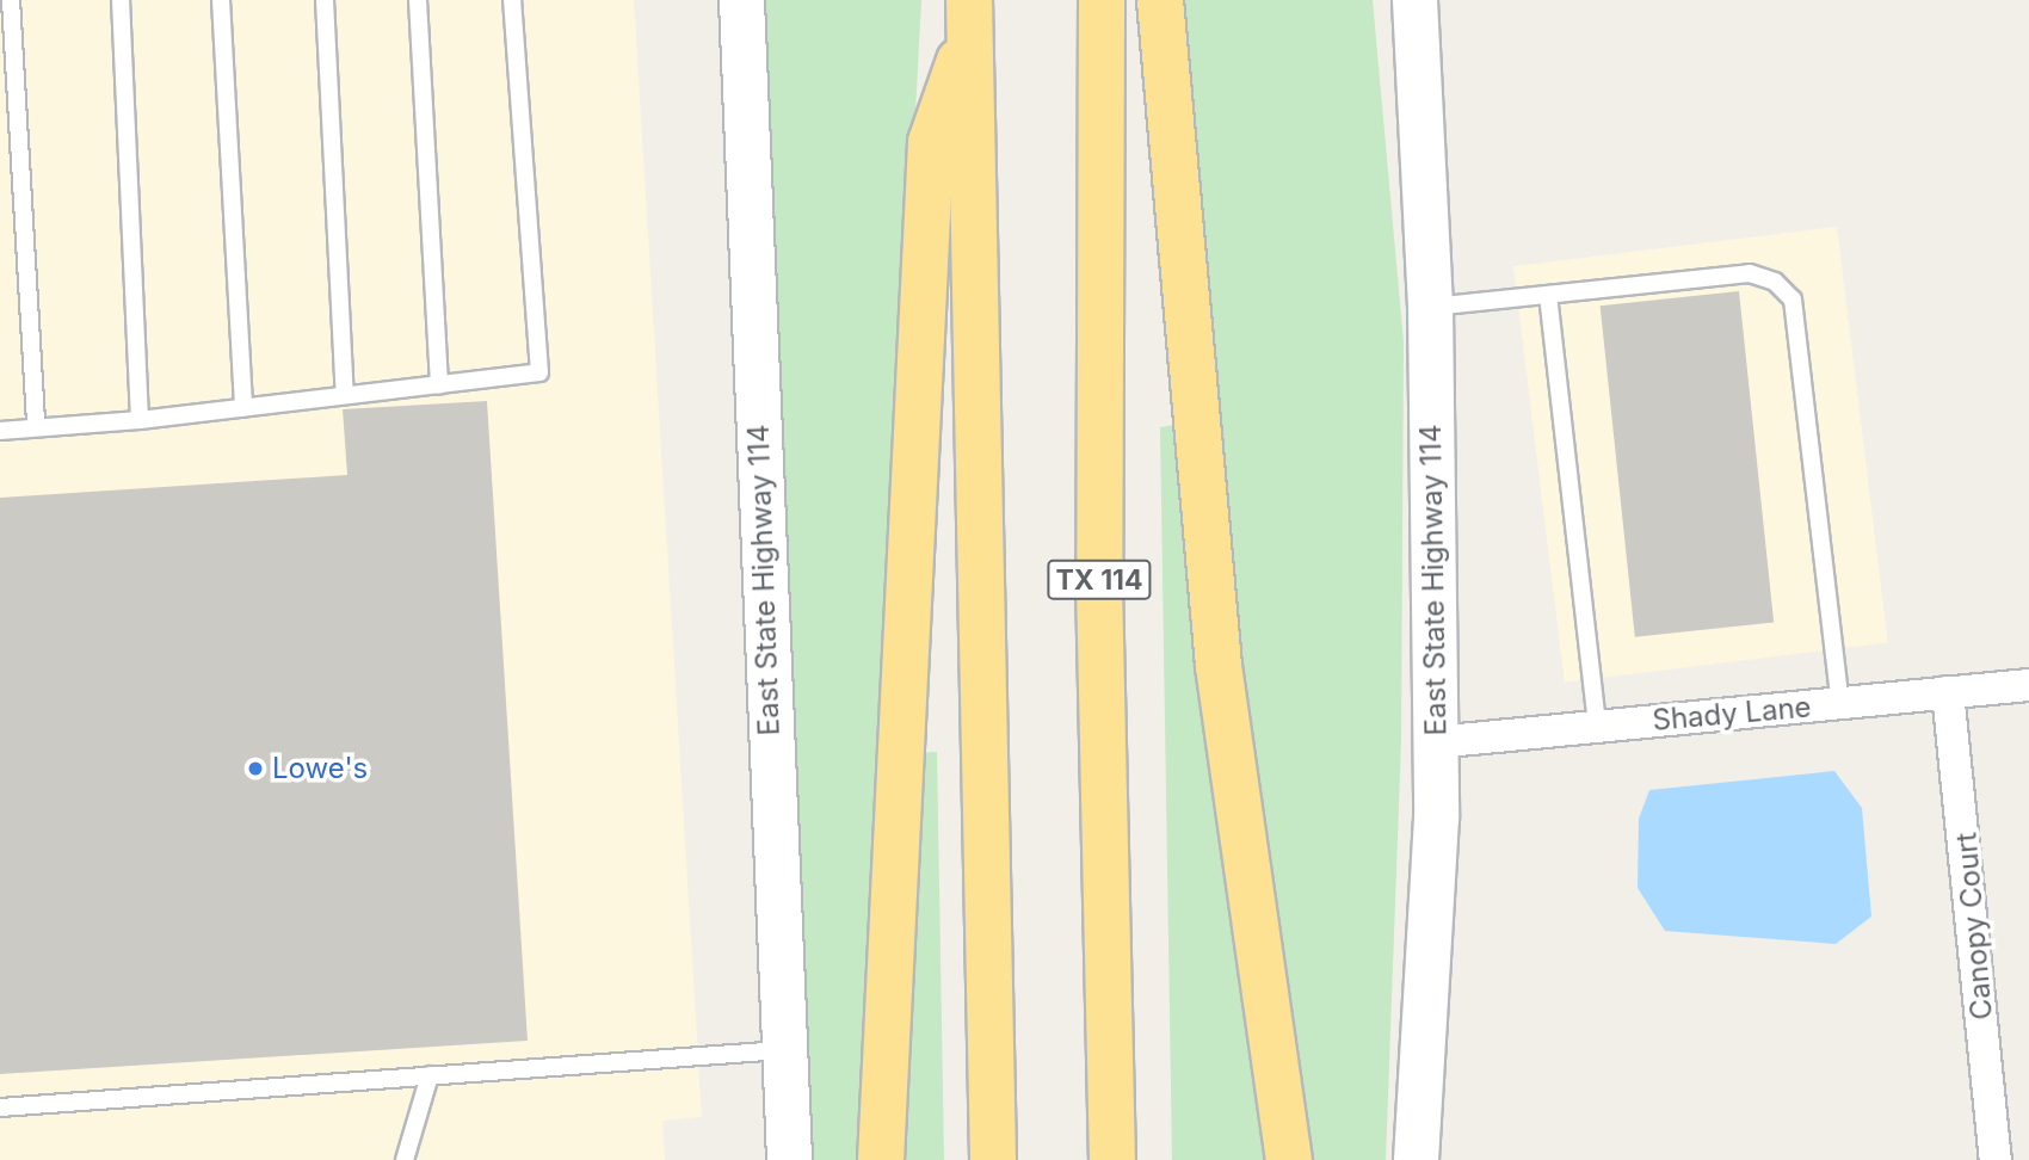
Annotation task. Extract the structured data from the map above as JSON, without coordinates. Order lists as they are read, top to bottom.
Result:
{
  "streets": {
    "highway": ["TX 114"],
    "main road": ["East State Highway 114"],
    "street": ["Shady Lane", "Canopy Court"]
  },
  "crossings": [
    ["East State Highway 114", "Shady Lane"],
    ["Shady Lane", "Canopy Court"]
  ],
  "places": ["Lowe's"]
}
